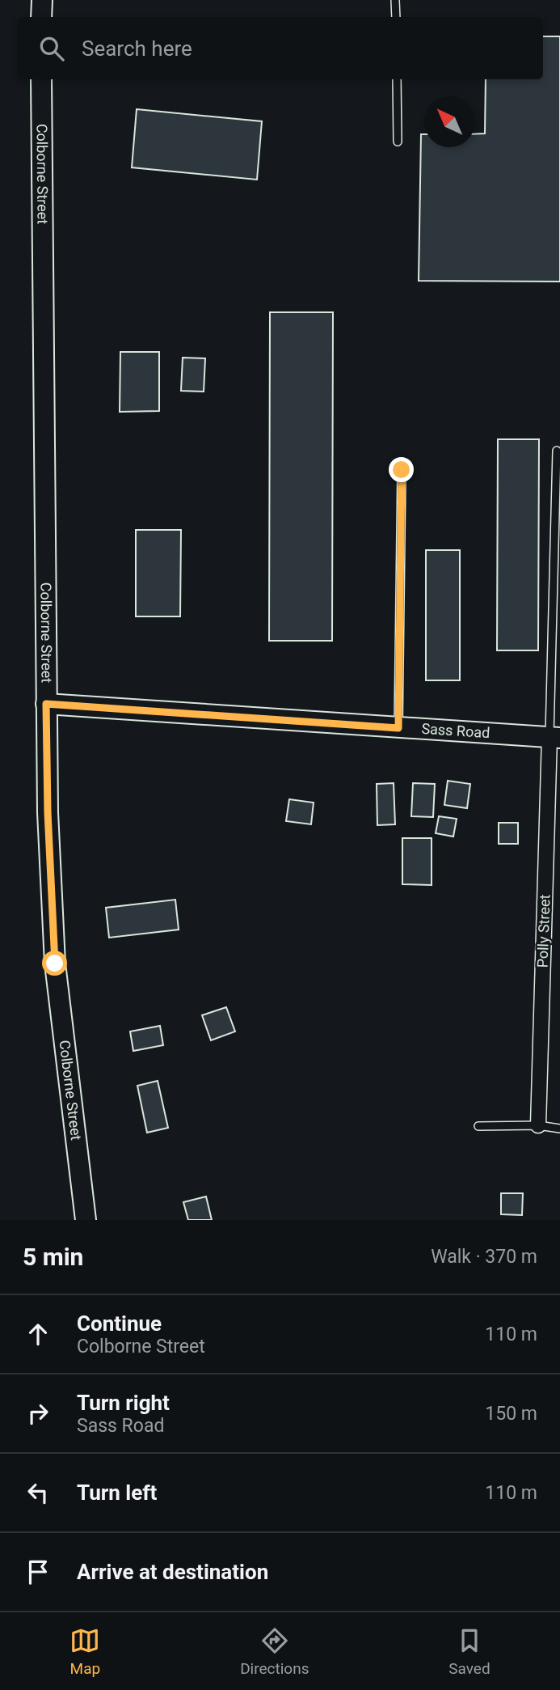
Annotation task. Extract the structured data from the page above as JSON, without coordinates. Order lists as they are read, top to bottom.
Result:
{
  "streets": {
    "street": ["Colborne Street", "Sass Road", "Polly Street"]
  },
  "crossings": [
    ["Colborne Street", "Sass Road"],
    ["Sass Road", "Polly Street"]
  ],
  "north": "top left",
  "page": {
    "search": "Search here",
    "heading": ["5 min", "Walk · 370 m"],
    "list": [
      ["Continue", "Colborne Street", "110 m"],
      ["Turn right", "Sass Road", "150 m"],
      ["Turn left", "110 m"],
      "Arrive at destination"
    ],
    "nav": ["Map", "Directions", "Saved"]
  }
}
